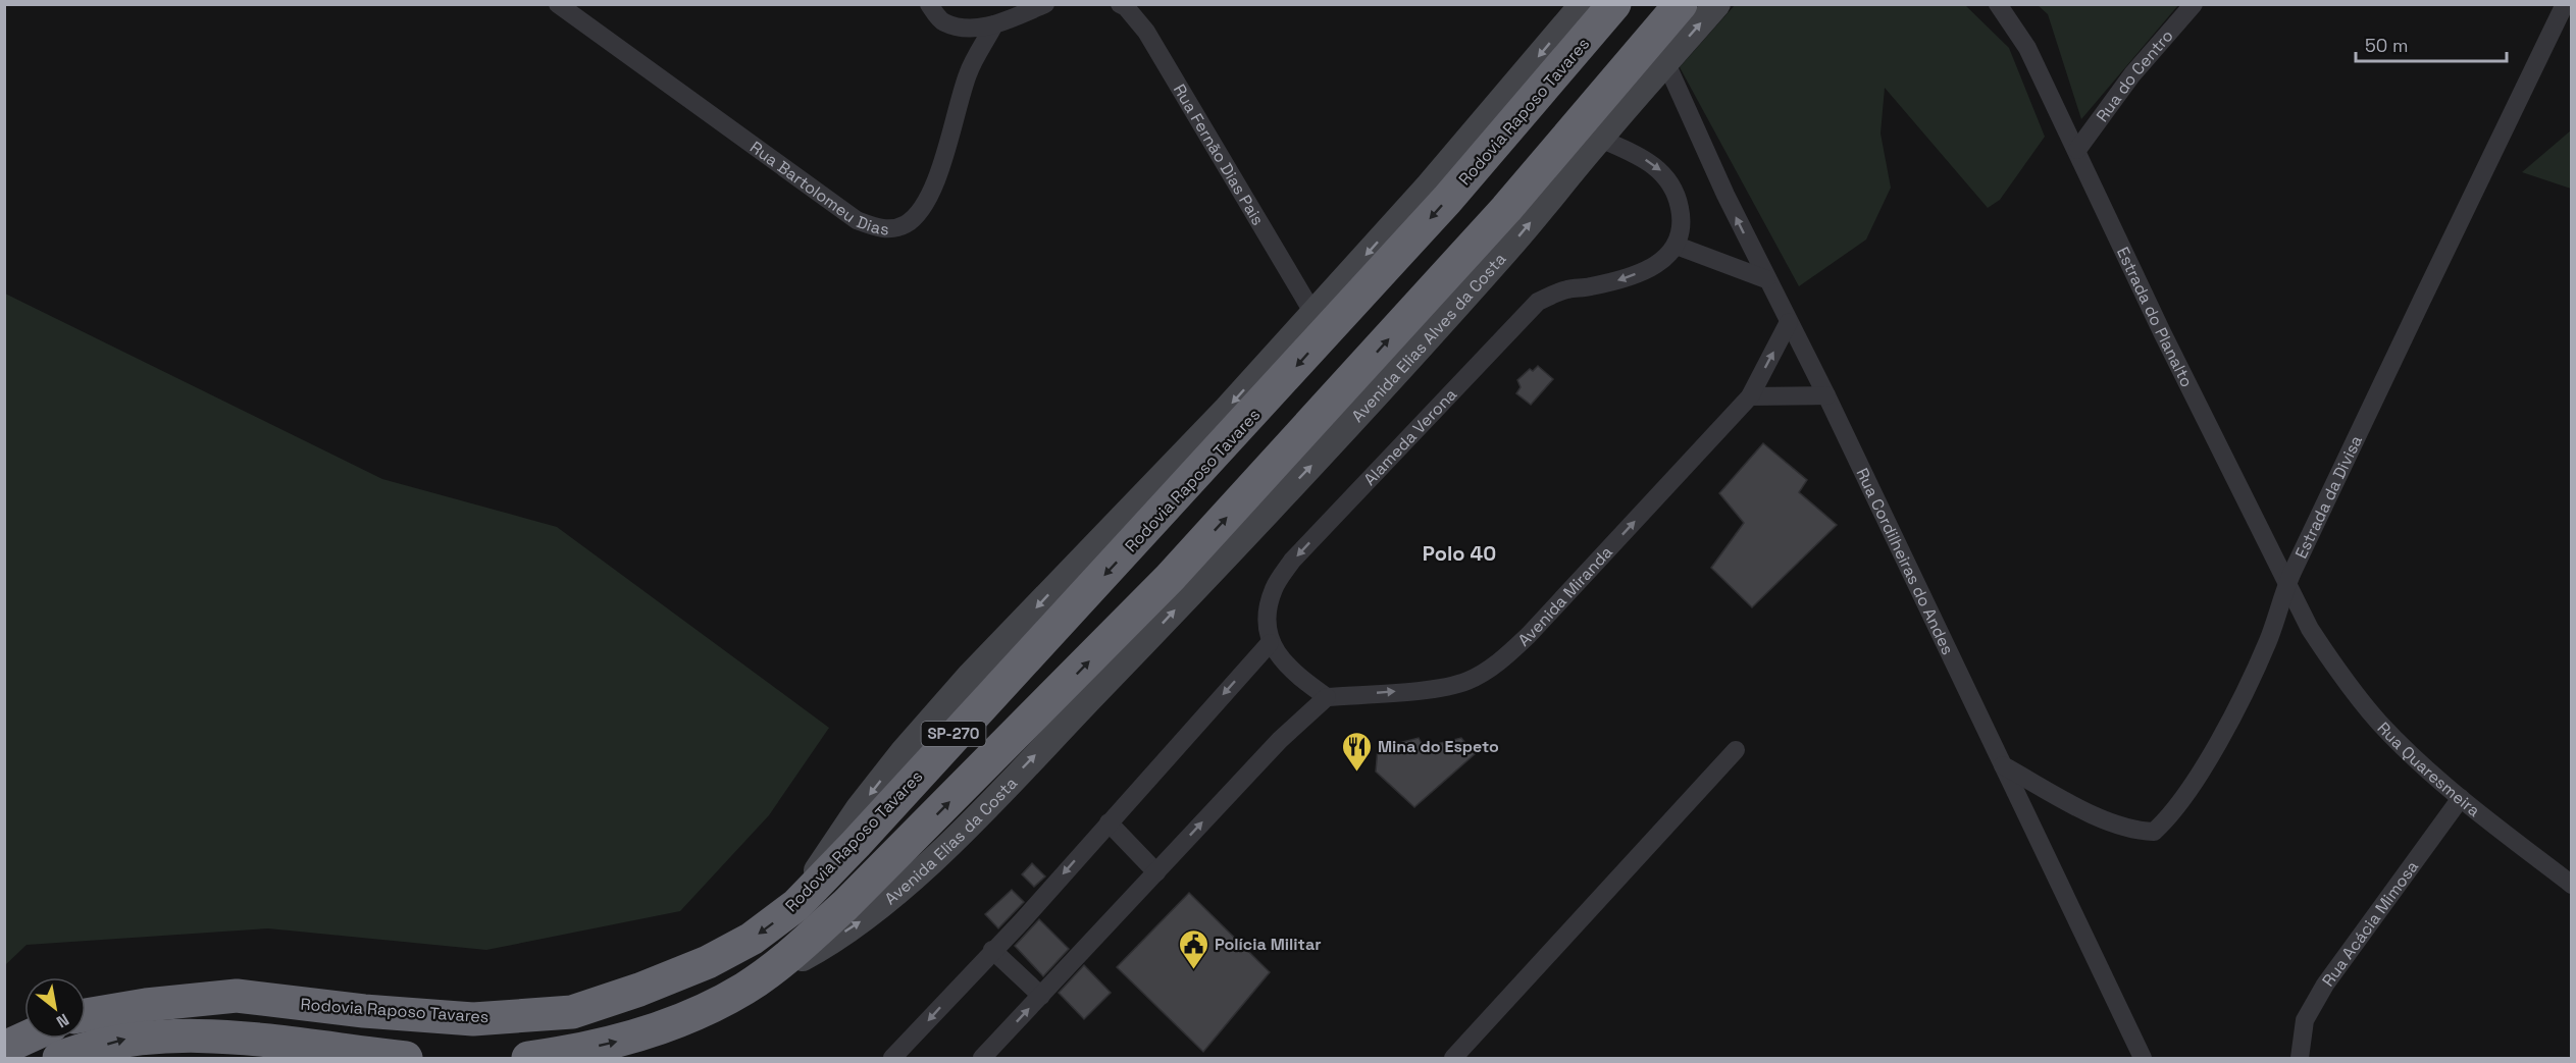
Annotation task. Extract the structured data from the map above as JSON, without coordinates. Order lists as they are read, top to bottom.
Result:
{
  "streets": {
    "highway": ["Rodovia Raposo Tavares", "SP-270"],
    "main road": ["Avenida Elias Alves da Costa", "Avenida Elias da Costa"],
    "street": [
      "Rua do Centro",
      "Rua Fernão Dias Pais",
      "Rua Bartolomeu Dias",
      "Estrada do Planalto",
      "Alameda Verona",
      "Estrada da Divisa",
      "Rua Cordilheiras do Andes",
      "Avenida Miranda",
      "Rua Quaresmeira",
      "Rua Acácia Mimosa"
    ]
  },
  "crossings": [
    ["Rua do Centro", "Estrada do Planalto"],
    ["Estrada do Planalto", "Estrada da Divisa"],
    ["Estrada do Planalto", "Rua Quaresmeira"],
    ["Avenida Elias Alves da Costa", "Rua Cordilheiras do Andes"],
    ["Avenida Elias Alves da Costa", "Avenida Elias da Costa"],
    ["Estrada da Divisa", "Rua Cordilheiras do Andes"],
    ["Rua Cordilheiras do Andes", "Avenida Miranda"],
    ["SP-270", "Avenida Elias da Costa"],
    ["Rua Quaresmeira", "Rua Acácia Mimosa"]
  ],
  "one_way": ["Alameda Verona", "Avenida Miranda"],
  "districts": ["Polo 40"],
  "places": {
    "restaurant": ["Mina do Espeto"],
    "public building": ["Polícia Militar"]
  },
  "scale_bar": "50 m",
  "north": "bottom right"
}
